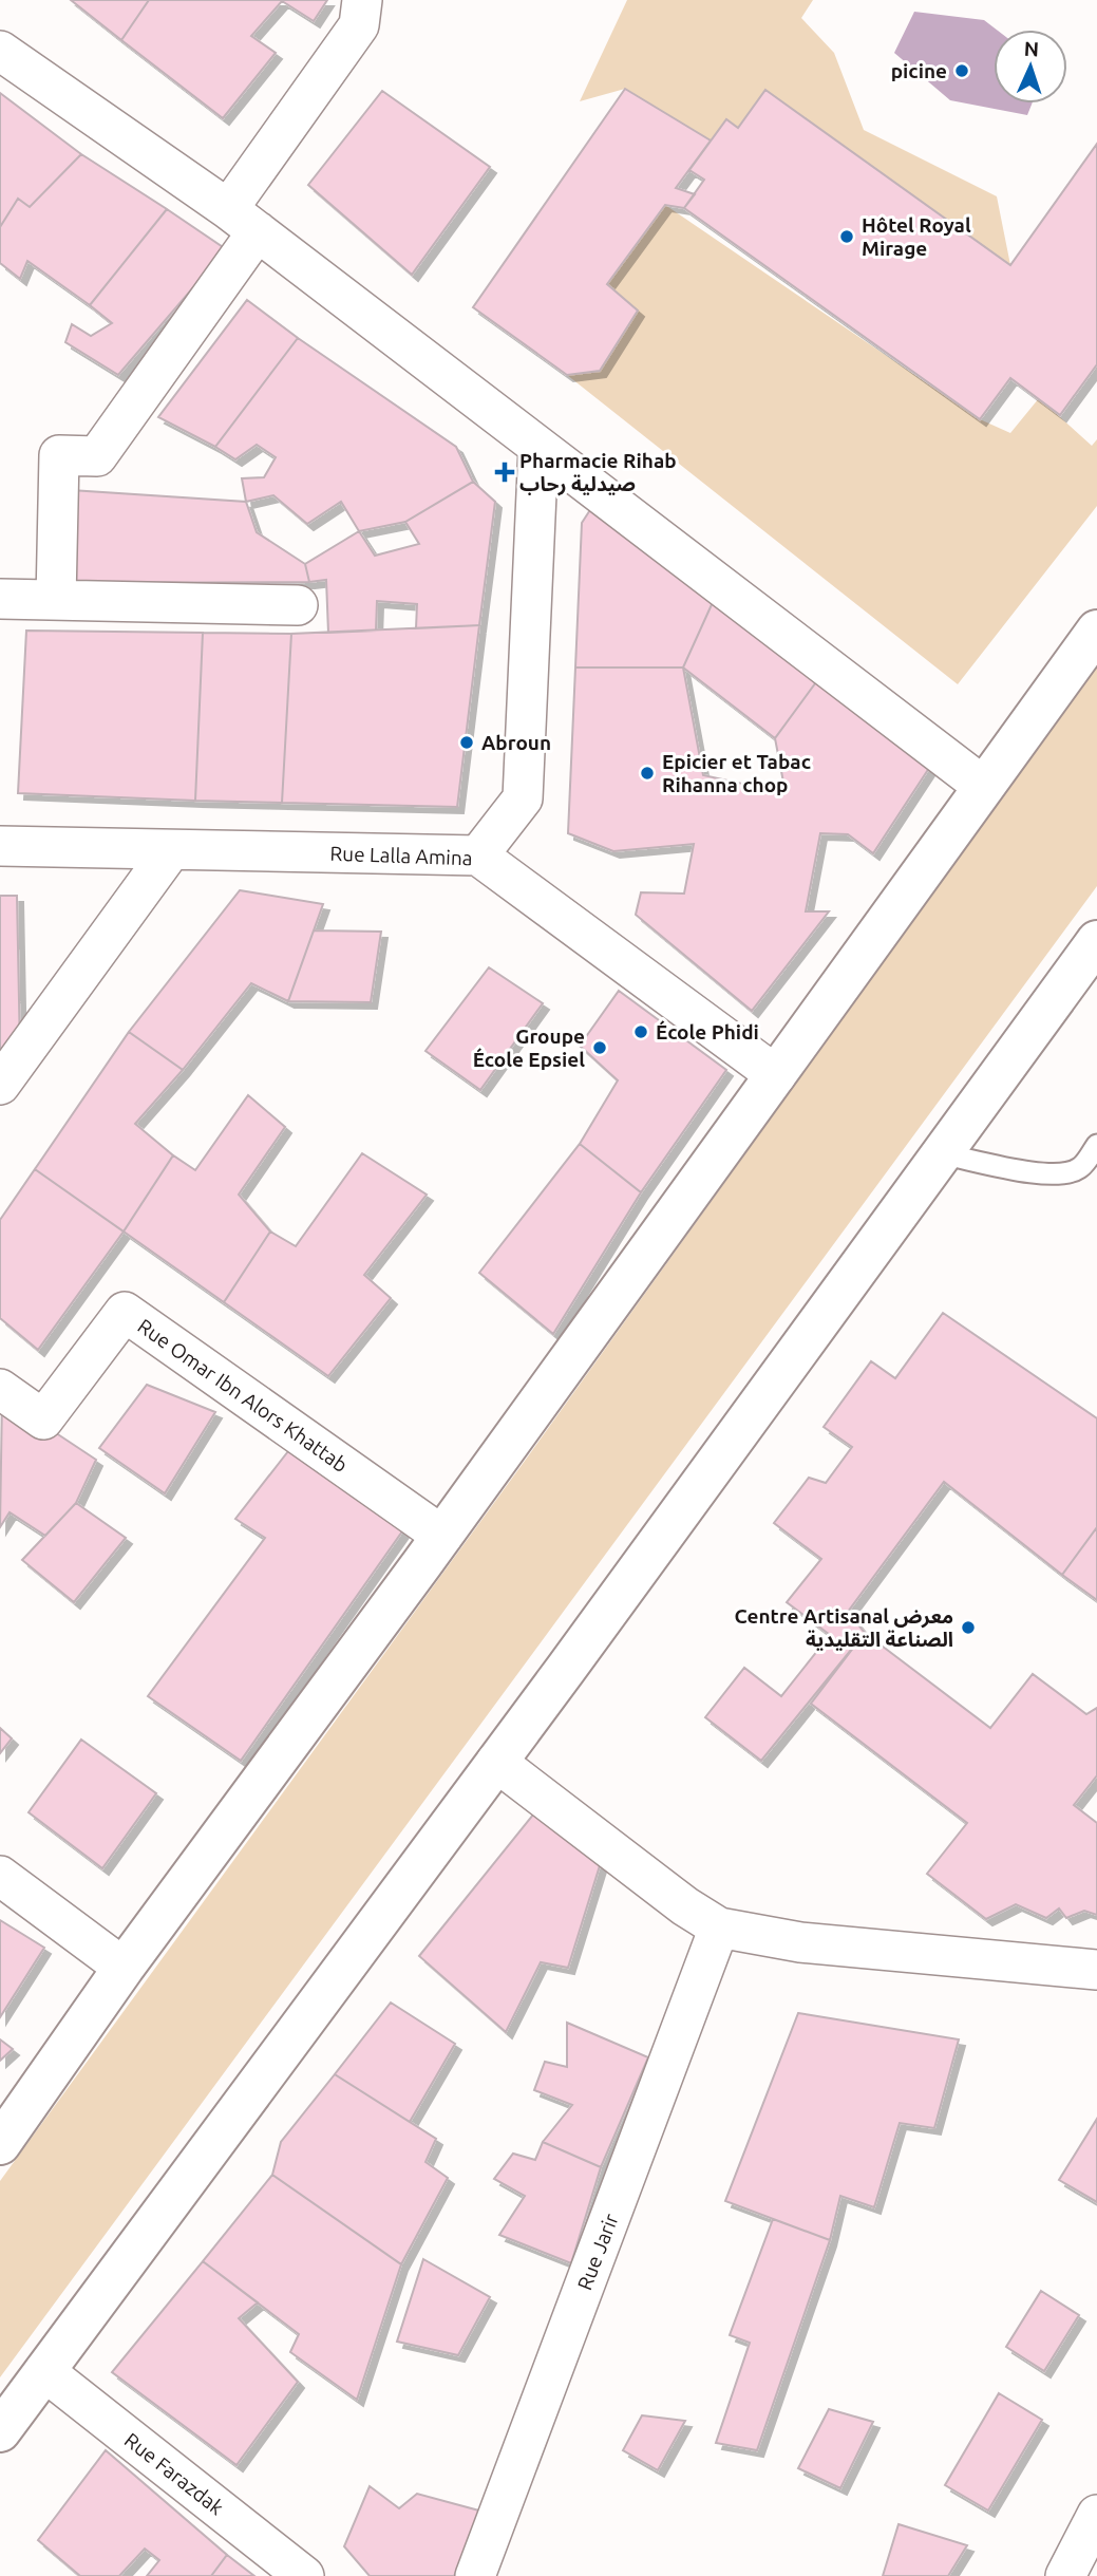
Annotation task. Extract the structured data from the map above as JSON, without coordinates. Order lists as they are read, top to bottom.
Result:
{
  "streets": {
    "street": [
      "Rue Lalla Amina",
      "Rue Omar Ibn Alors Khattab",
      "Rue Jarir",
      "Rue Farazdak"
    ]
  },
  "places": {
    "other": [
      "picine",
      "Hôtel Royal Mirage",
      "Abroun",
      "Epicier et Tabac Rihanna chop",
      "École Phidi",
      "Groupe École Epsiel",
      "Centre Artisanal معرض الصناعة التقليدية"
    ],
    "health": ["Pharmacie Rihab صيدلية رحاب"]
  },
  "north": "top"
}
